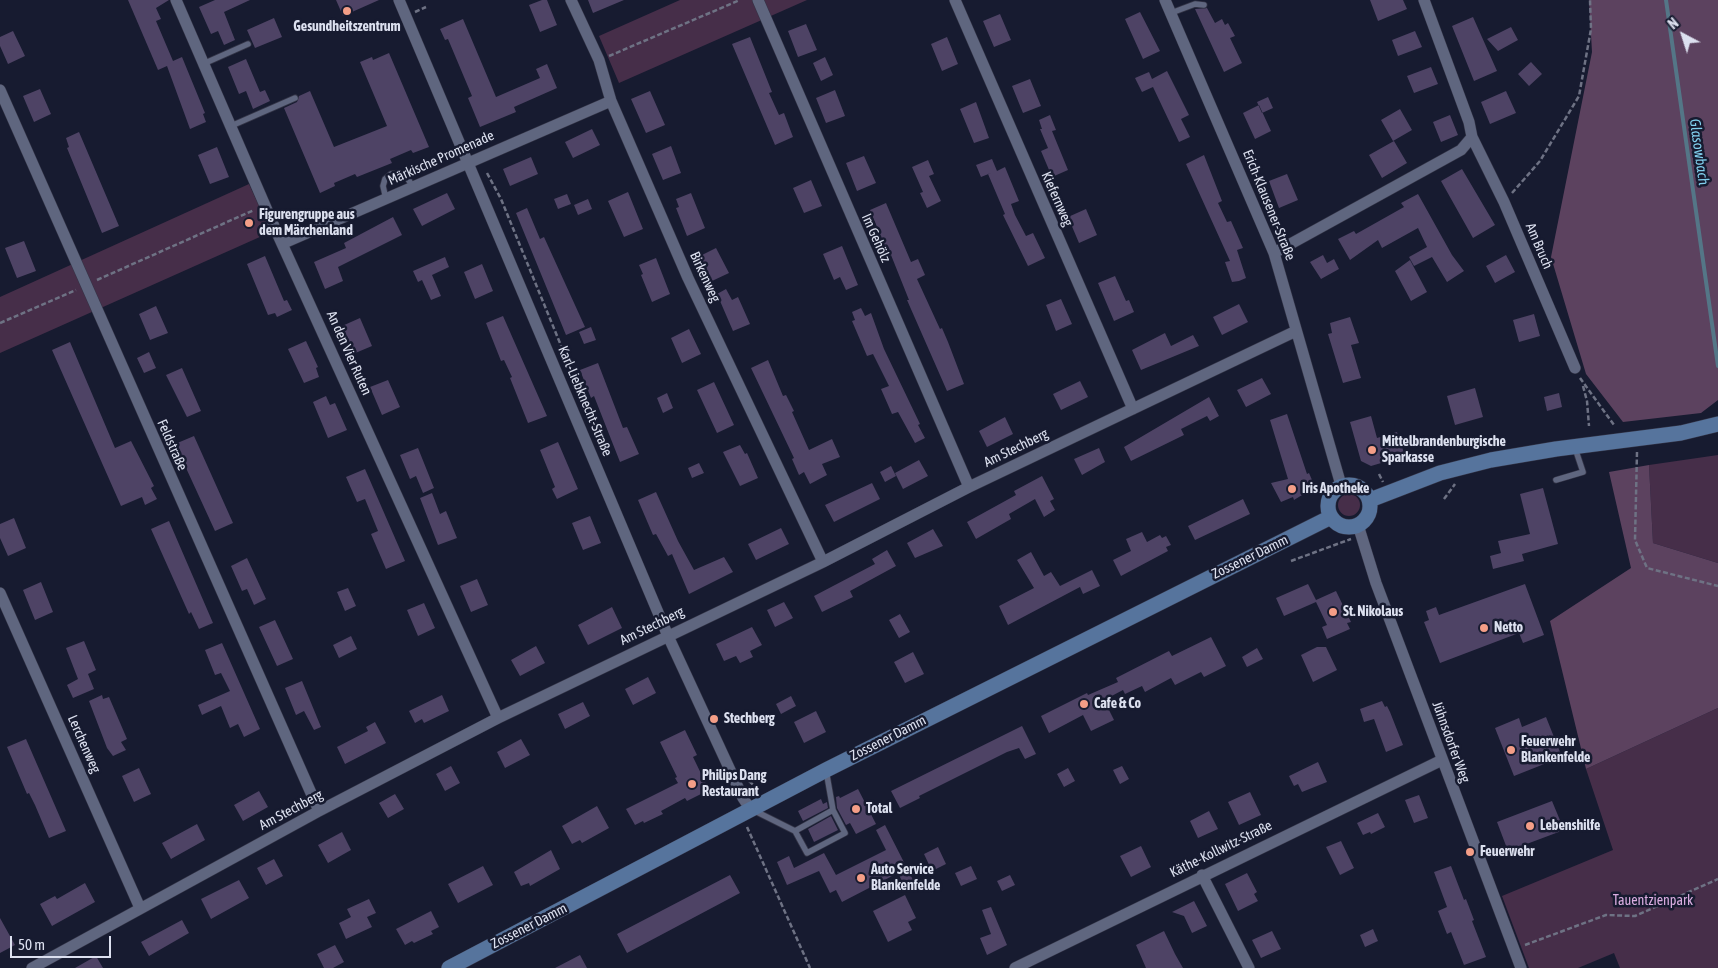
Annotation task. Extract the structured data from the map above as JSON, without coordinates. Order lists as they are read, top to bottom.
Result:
{
  "streets": {
    "main road": ["Zossener Damm"],
    "street": [
      "Märkische Promenade",
      "Kiefernweg",
      "Erich-Klausener-Straße",
      "Im Gehölz",
      "Am Bruch",
      "Birkenweg",
      "An den Vier Ruten",
      "Karl-Liebknecht-Straße",
      "Feldstraße",
      "Am Stechberg",
      "Jühnsdorfer Weg",
      "Lerchenweg",
      "Käthe-Kollwitz-Straße"
    ]
  },
  "crossings": [
    ["Märkische Promenade", "Birkenweg"],
    ["Märkische Promenade", "An den Vier Ruten"],
    ["Märkische Promenade", "Karl-Liebknecht-Straße"],
    ["Kiefernweg", "Am Stechberg"],
    ["Erich-Klausener-Straße", "Am Stechberg"],
    ["Erich-Klausener-Straße", "Zossener Damm"],
    ["Erich-Klausener-Straße", "Jühnsdorfer Weg"],
    ["Im Gehölz", "Am Stechberg"],
    ["Birkenweg", "Am Stechberg"],
    ["An den Vier Ruten", "Am Stechberg"],
    ["Karl-Liebknecht-Straße", "Am Stechberg"],
    ["Karl-Liebknecht-Straße", "Zossener Damm"],
    ["Feldstraße", "Am Stechberg"],
    ["Am Stechberg", "Lerchenweg"],
    ["Zossener Damm", "Jühnsdorfer Weg"],
    ["Jühnsdorfer Weg", "Käthe-Kollwitz-Straße"]
  ],
  "water": ["Glasowbach"],
  "parks": ["Tauentzienpark"],
  "places": [
    "Gesundheitszentrum",
    "Figurengruppe aus dem Märchenland",
    "Mittelbrandenburgische Sparkasse",
    "Iris Apotheke",
    "St. Nikolaus",
    "Netto",
    "Cafe & Co",
    "Stechberg",
    "Feuerwehr Blankenfelde",
    "Philips Dang Restaurant",
    "Total",
    "Lebenshilfe",
    "Feuerwehr",
    "Auto Service Blankenfelde"
  ],
  "scale_bar": "50 m",
  "north": "top left"
}
